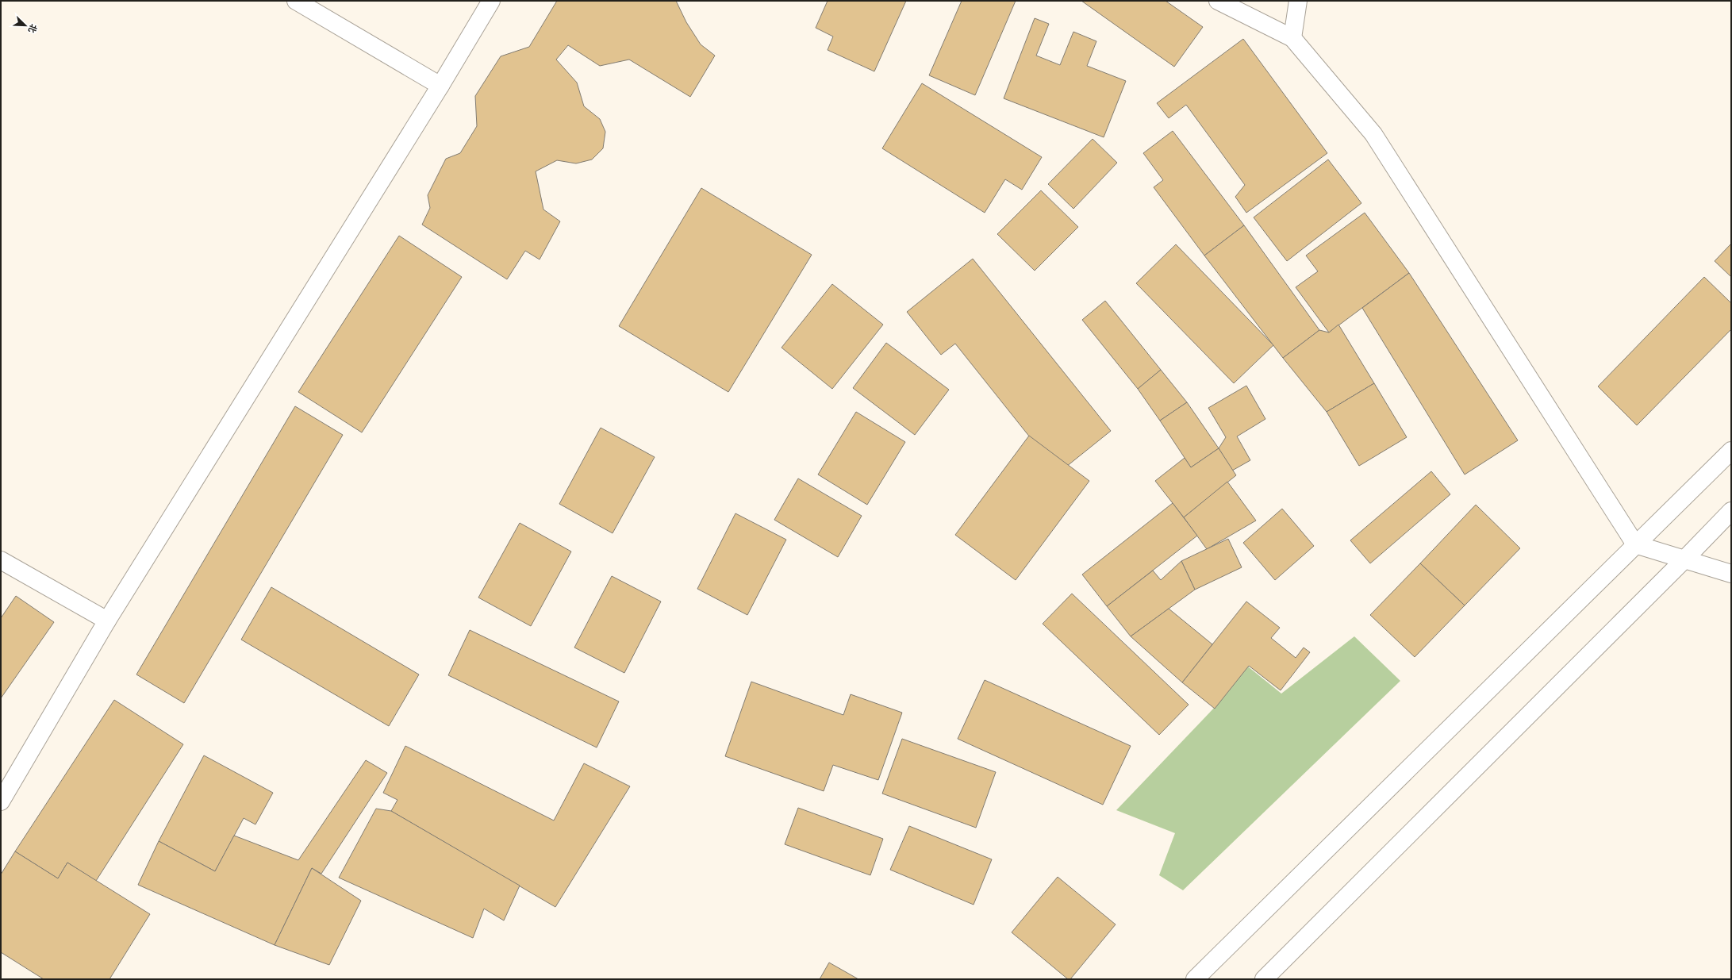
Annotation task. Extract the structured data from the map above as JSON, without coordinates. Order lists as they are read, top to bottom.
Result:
{
  "north": "bottom right"
}
